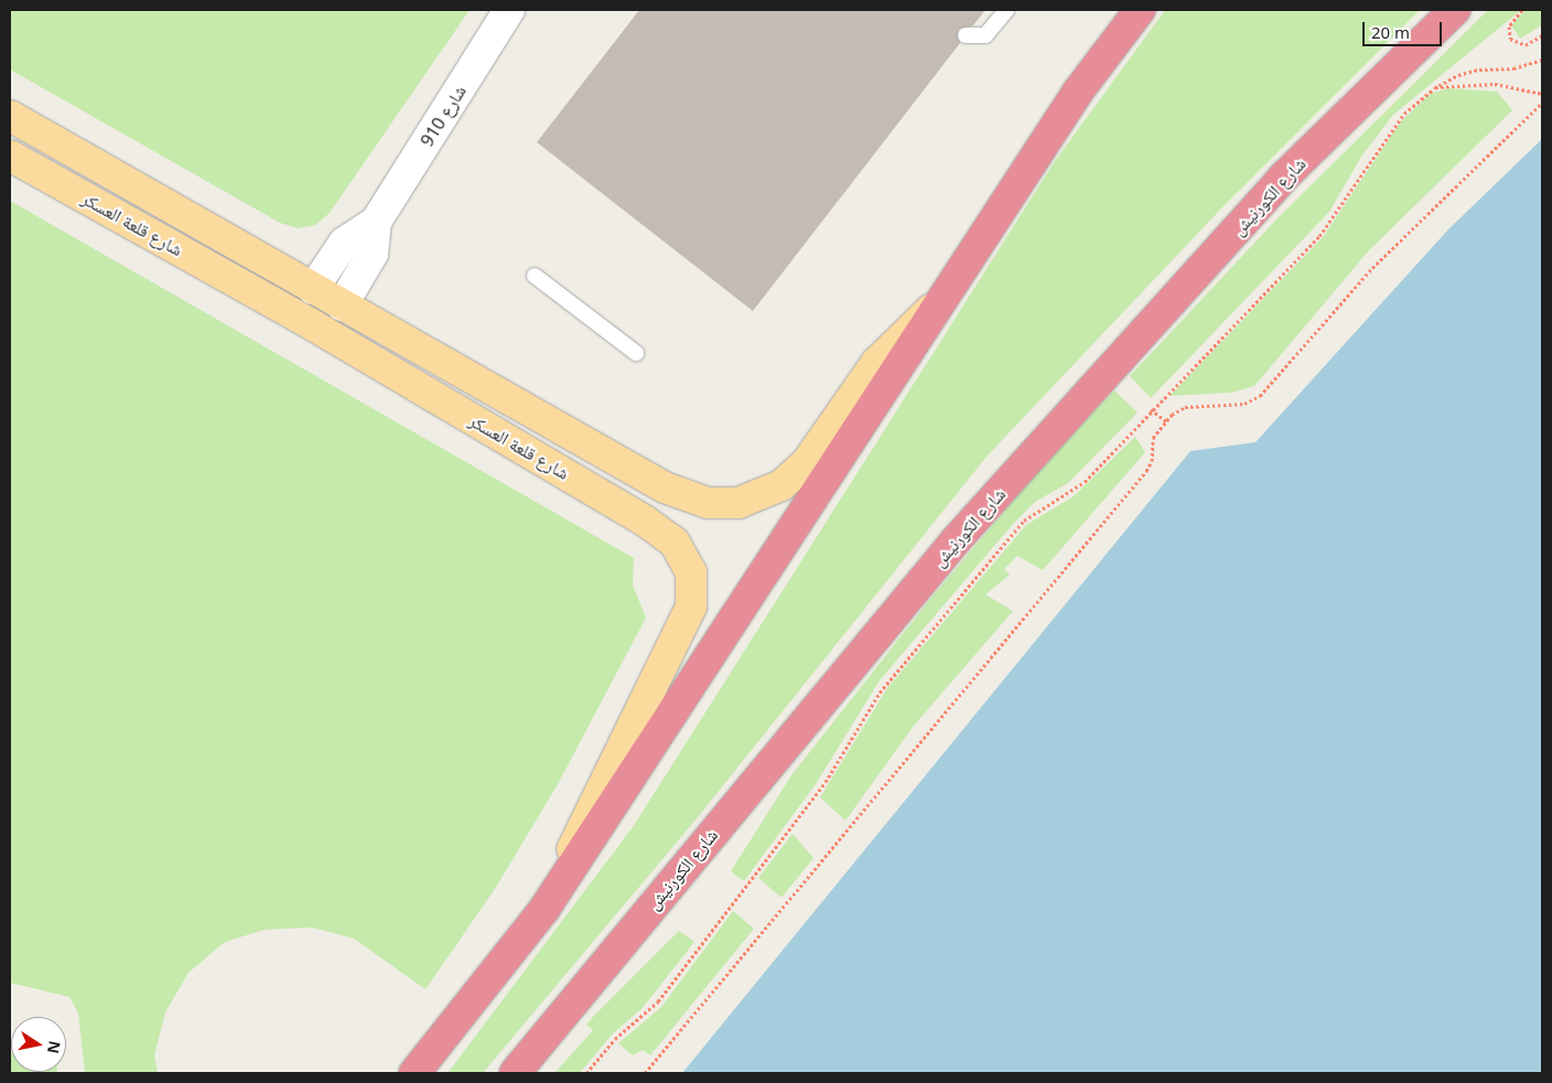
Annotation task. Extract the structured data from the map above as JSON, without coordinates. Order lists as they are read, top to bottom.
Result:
{
  "streets": {
    "highway": ["شارع الكورنيش"],
    "main road": ["شارع قلعة العسكر"],
    "street": ["شارع 910"]
  },
  "crossings": [
    ["شارع 910", "شارع قلعة العسكر"]
  ],
  "scale_bar": "20 m",
  "north": "right"
}
